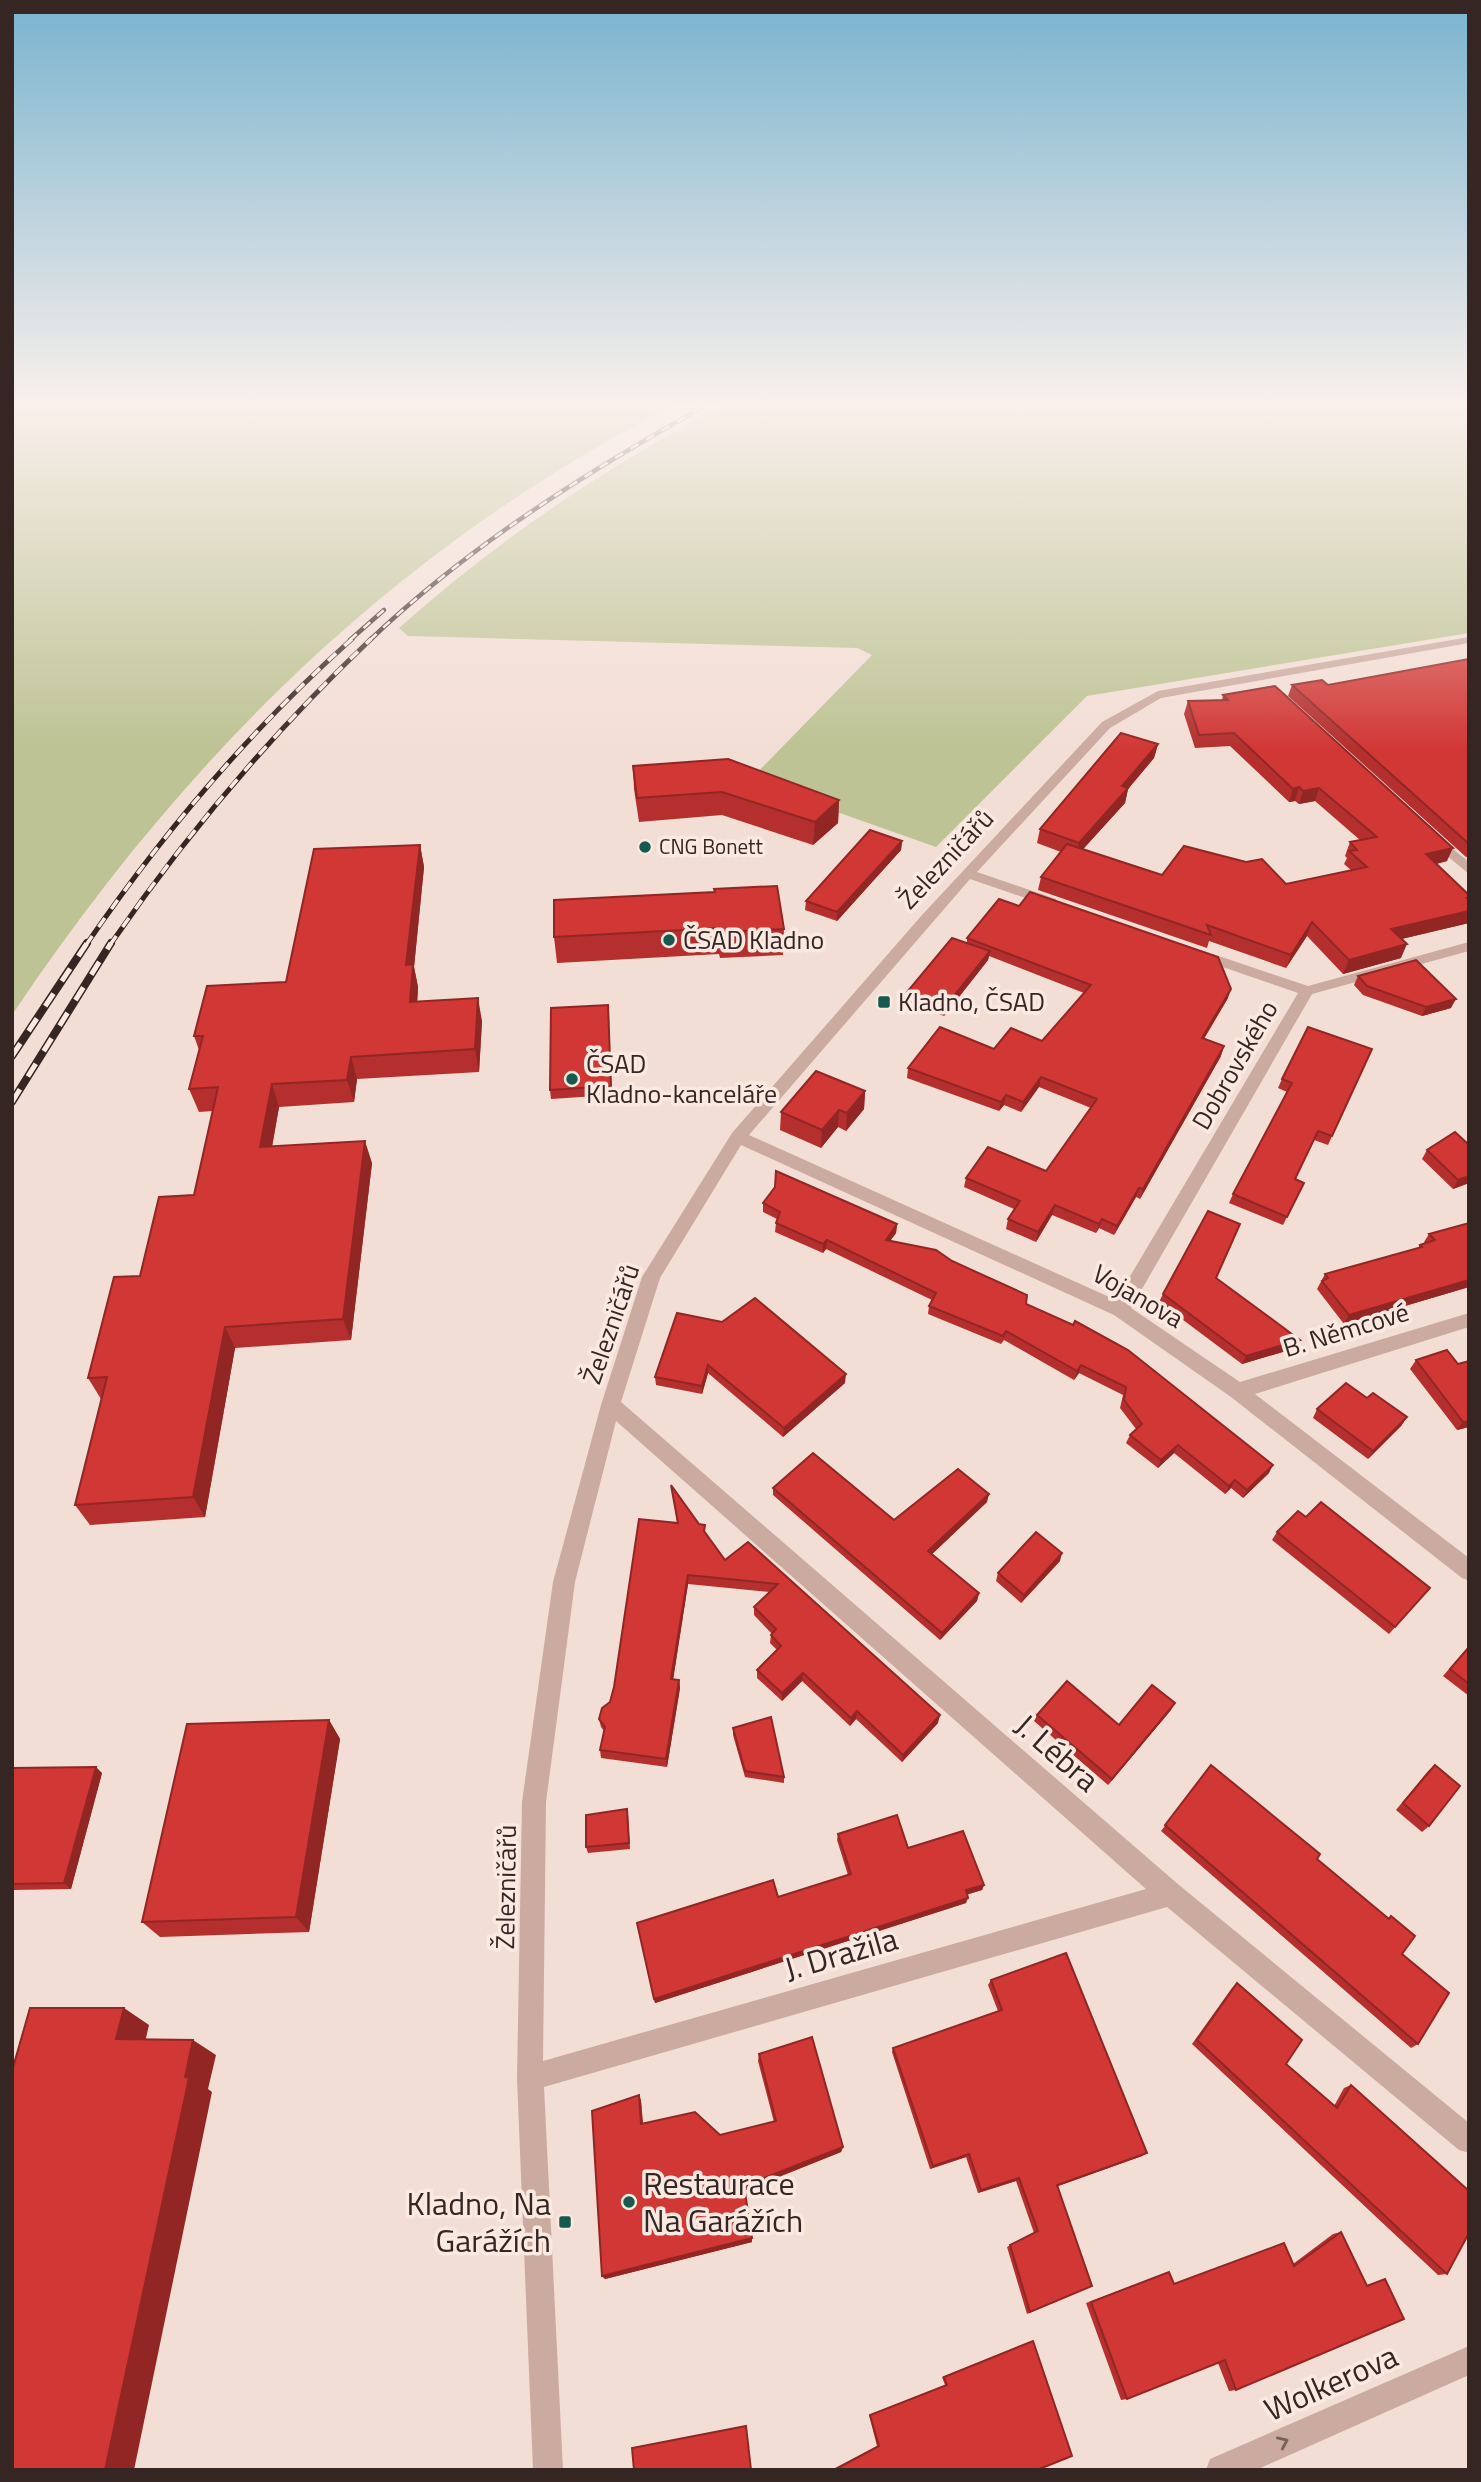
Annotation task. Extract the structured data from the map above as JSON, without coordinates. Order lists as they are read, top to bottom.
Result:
{
  "streets": {
    "street": [
      "Železničářů",
      "Dobrovského",
      "Vojanova",
      "B. Němcové",
      "J. Lébra",
      "J. Dražila",
      "Wolkerova"
    ]
  },
  "crossings": [
    ["Železničářů", "Vojanova"],
    ["Železničářů", "J. Lébra"],
    ["Železničářů", "J. Dražila"],
    ["Dobrovského", "Vojanova"],
    ["Vojanova", "B. Němcové"],
    ["J. Lébra", "J. Dražila"]
  ],
  "one_way": ["Wolkerova"],
  "places": {
    "other": [
      "CNG Bonett",
      "ČSAD Kladno",
      "ČSAD Kladno-kanceláře",
      "Restaurace Na Garážích"
    ],
    "transit": ["Kladno, ČSAD", "Kladno, Na Garážích"]
  }
}
